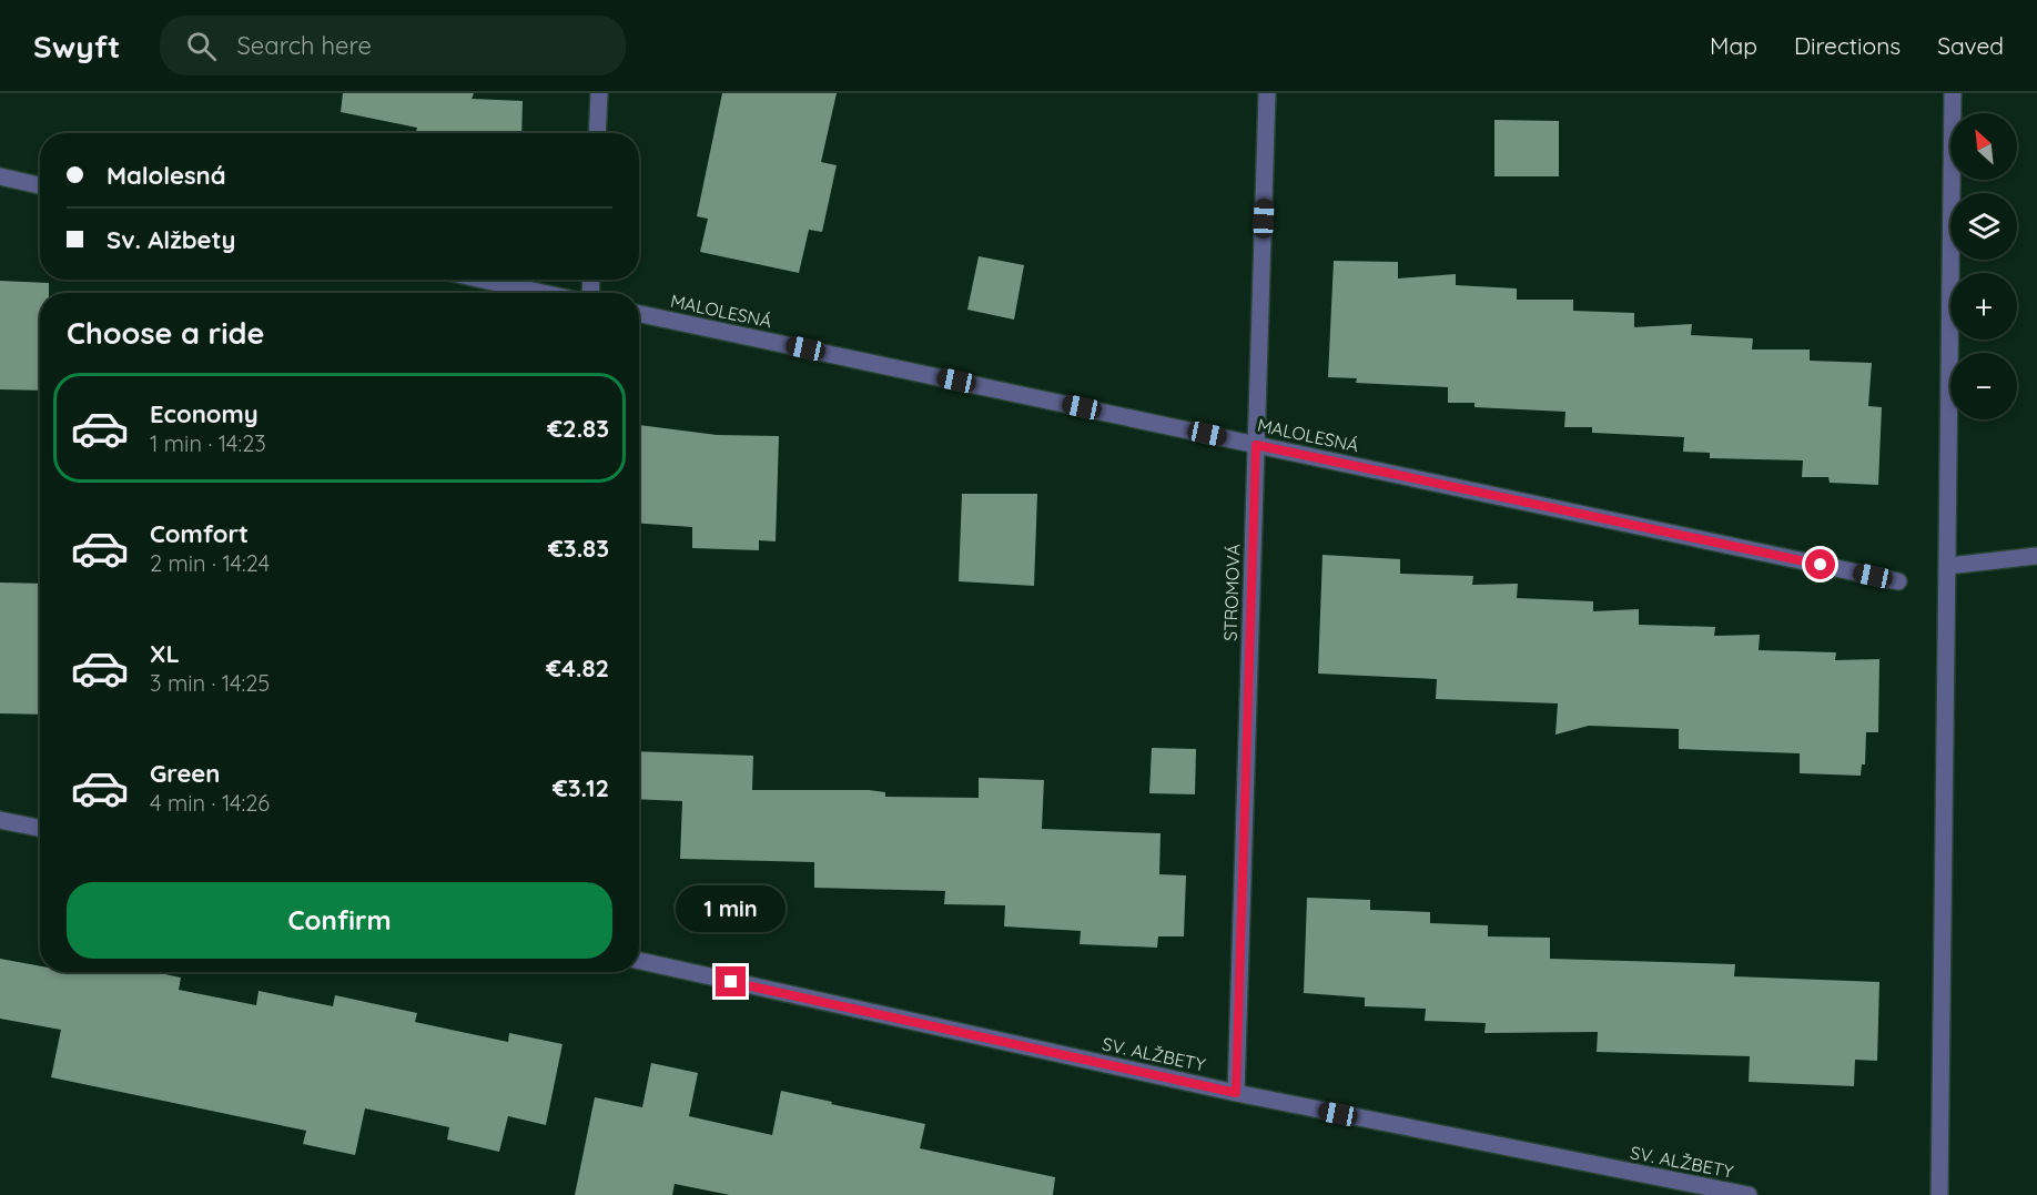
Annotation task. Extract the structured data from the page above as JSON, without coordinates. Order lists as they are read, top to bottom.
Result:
{
  "streets": {
    "street": ["MALOLESNÁ", "STROMOVÁ", "SV. ALŽBETY"]
  },
  "crossings": [
    ["MALOLESNÁ", "STROMOVÁ"],
    ["STROMOVÁ", "SV. ALŽBETY"]
  ],
  "north": "top left",
  "page": {
    "header": "Swyft",
    "search": "Search here",
    "nav": ["Map", "Directions", "Saved"],
    "map_buttons": ["+", "−"],
    "banner": ["Malolesná", "Sv. Alžbety"],
    "heading": "Choose a ride",
    "list": [
      {
        "name": "Economy",
        "note": "1 min · 14:23",
        "value": "€2.83"
      },
      {
        "name": "Comfort",
        "note": "2 min · 14:24",
        "value": "€3.83"
      },
      {
        "name": "XL",
        "note": "3 min · 14:25",
        "value": "€4.82"
      },
      {
        "name": "Green",
        "note": "4 min · 14:26",
        "value": "€3.12"
      }
    ],
    "buttons": "Confirm",
    "bubble": "1 min"
  }
}
